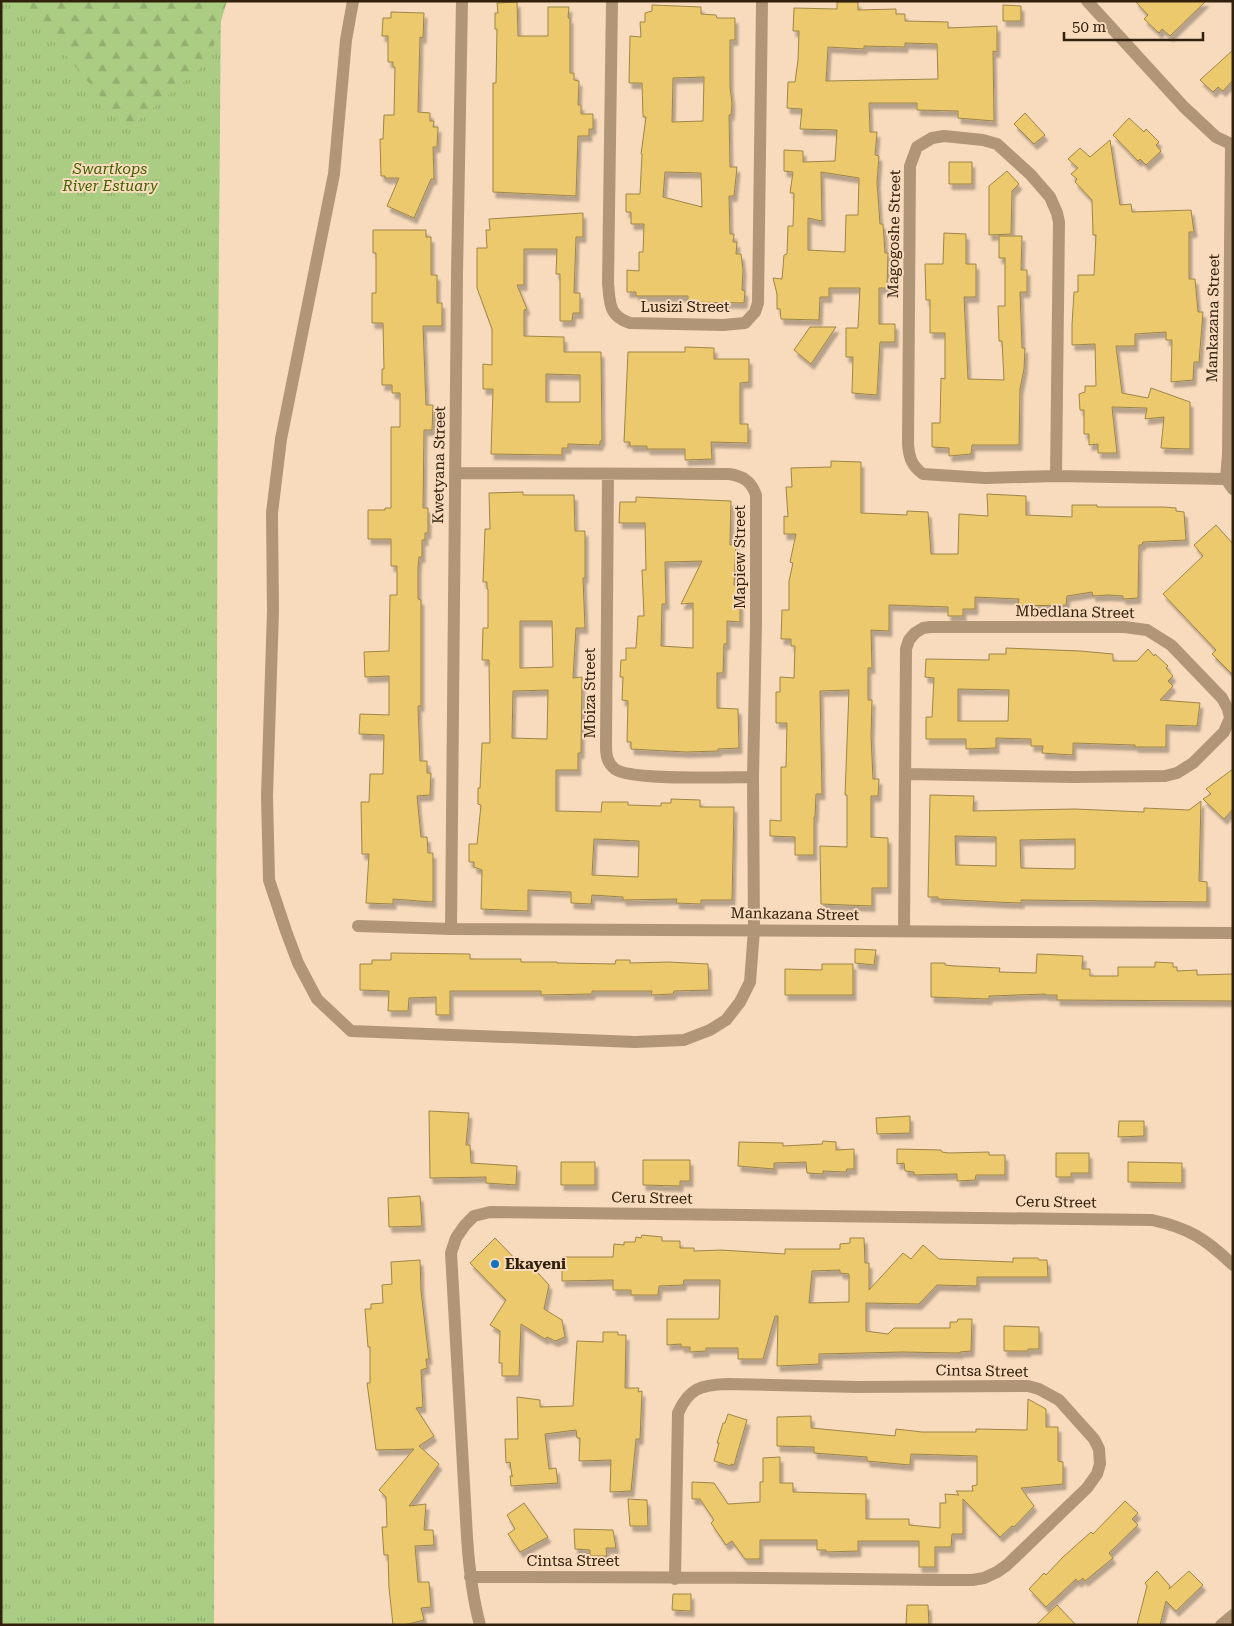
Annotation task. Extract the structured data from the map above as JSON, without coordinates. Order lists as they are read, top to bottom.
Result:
{
  "streets": {
    "street": [
      "Magogoshe Street",
      "Lusizi Street",
      "Mankazana Street",
      "Kwetyana Street",
      "Mapiew Street",
      "Mbedlana Street",
      "Mbiza Street",
      "Ceru Street",
      "Cintsa Street"
    ]
  },
  "crossings": [
    ["Magogoshe Street", "Mankazana Street"],
    ["Mankazana Street", "Kwetyana Street"],
    ["Mankazana Street", "Mapiew Street"],
    ["Mankazana Street", "Mbedlana Street"],
    ["Kwetyana Street", "Mapiew Street"],
    ["Mapiew Street", "Mbiza Street"],
    ["Ceru Street", "Cintsa Street"]
  ],
  "parks": ["Swartkops River Estuary"],
  "places": ["Ekayeni"],
  "scale_bar": "50 m"
}
